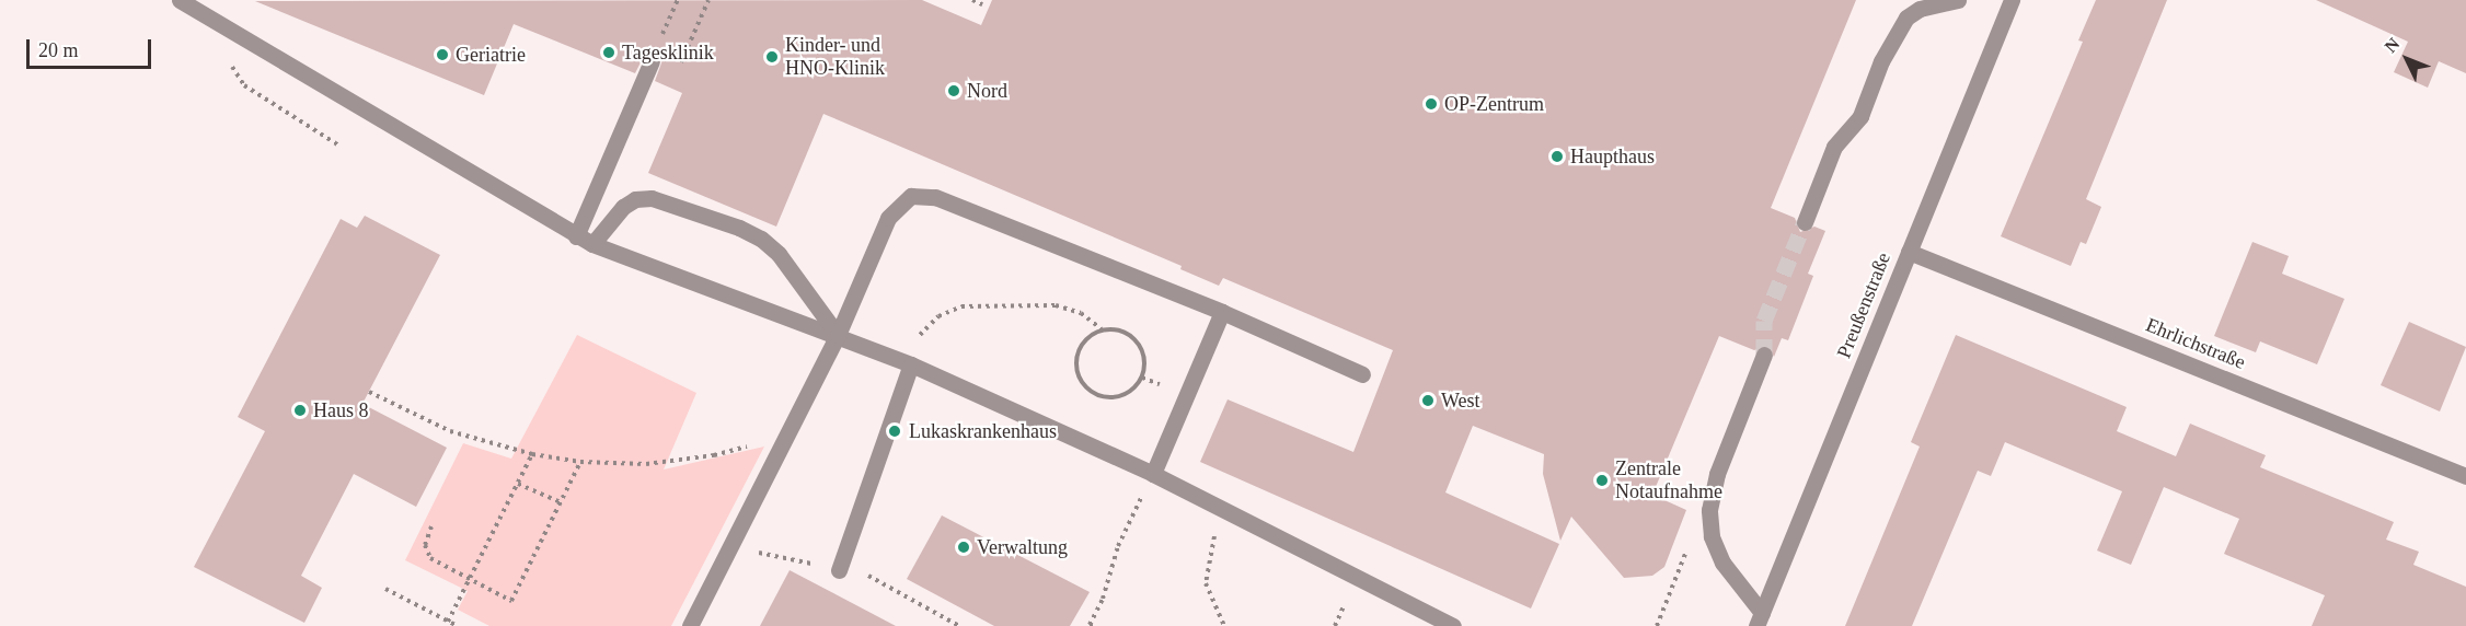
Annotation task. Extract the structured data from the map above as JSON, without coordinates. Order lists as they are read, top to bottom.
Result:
{
  "streets": {
    "street": ["Preußenstraße", "Ehrlichstraße"]
  },
  "crossings": [
    ["Preußenstraße", "Ehrlichstraße"]
  ],
  "places": [
    "Tagesklinik",
    "Geriatrie",
    "Kinder- und HNO-Klinik",
    "Nord",
    "OP-Zentrum",
    "Haupthaus",
    "West",
    "Haus 8",
    "Lukaskrankenhaus",
    "Zentrale Notaufnahme",
    "Verwaltung"
  ],
  "scale_bar": "20 m",
  "north": "top left"
}
